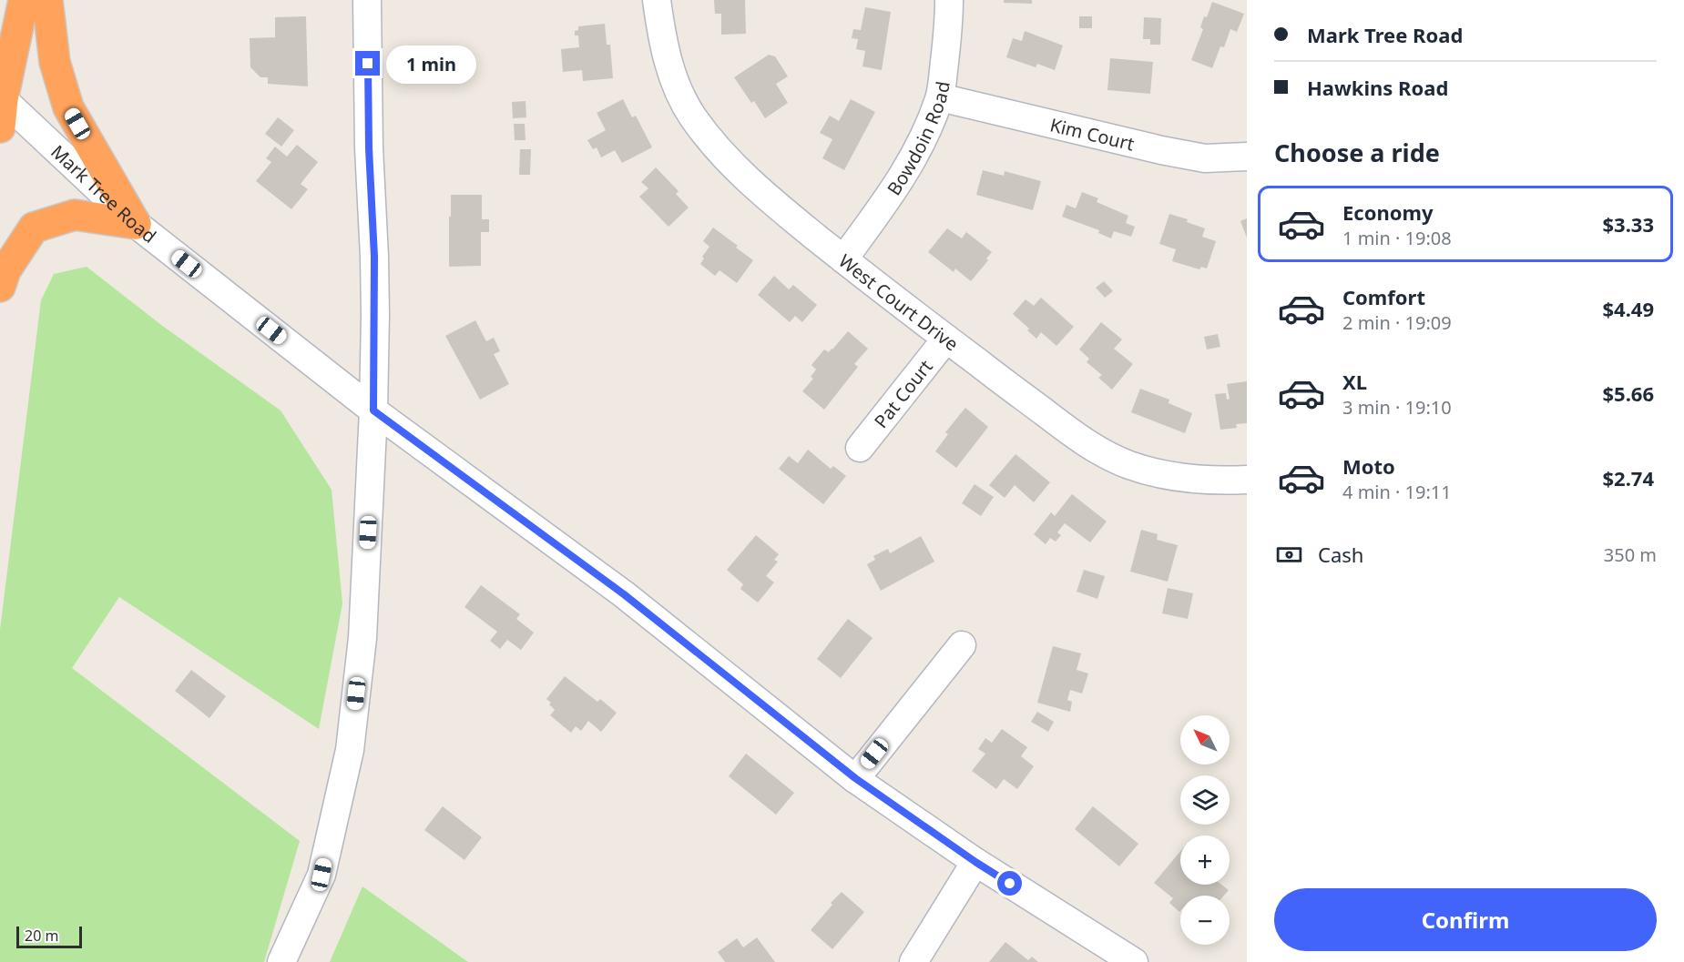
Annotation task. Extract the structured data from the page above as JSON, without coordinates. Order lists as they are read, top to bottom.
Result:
{
  "streets": {
    "street": [
      "Kim Court",
      "Bowdoin Road",
      "Mark Tree Road",
      "West Court Drive",
      "Pat Court"
    ]
  },
  "crossings": [
    ["Kim Court", "Bowdoin Road"],
    ["Bowdoin Road", "West Court Drive"],
    ["West Court Drive", "Pat Court"]
  ],
  "scale_bar": "20 m",
  "north": "top left",
  "page": {
    "banner": ["Mark Tree Road", "Hawkins Road"],
    "bubble": "1 min",
    "heading": "Choose a ride",
    "list": [
      {
        "name": "Economy",
        "note": "1 min · 19:08",
        "value": "$3.33"
      },
      {
        "name": "Comfort",
        "note": "2 min · 19:09",
        "value": "$4.49"
      },
      {
        "name": "XL",
        "note": "3 min · 19:10",
        "value": "$5.66"
      },
      {
        "name": "Moto",
        "note": "4 min · 19:11",
        "value": "$2.74"
      }
    ],
    "pay": ["Cash", "350 m"],
    "map_buttons": ["+", "−"],
    "buttons": "Confirm",
    "scale": "20 m"
  }
}
